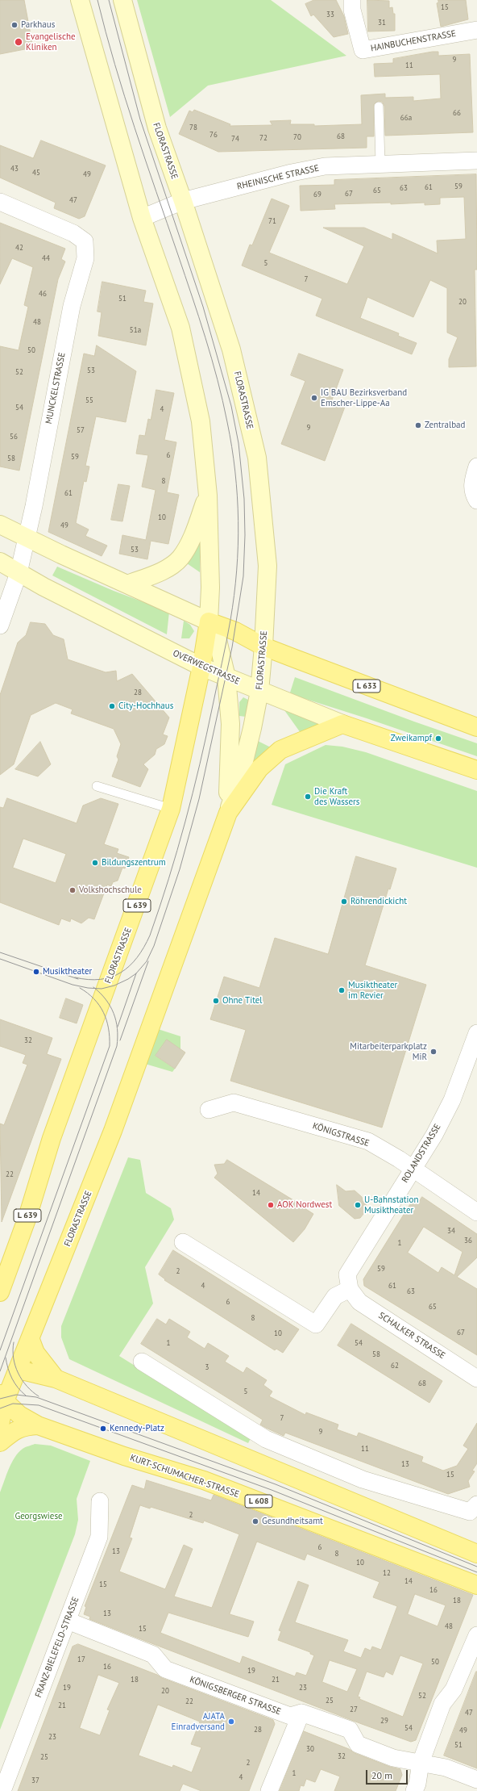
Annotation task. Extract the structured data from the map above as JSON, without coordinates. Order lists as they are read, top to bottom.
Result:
{
  "streets": {
    "main road": [
      "FLORASTRASSE",
      "OVERWEGSTRASSE",
      "L 633",
      "L 639",
      "KURT-SCHUMACHER-STRASSE",
      "L 608"
    ],
    "street": [
      "HAINBUCHENSTRASSE",
      "RHEINISCHE STRASSE",
      "MUNCKELSTRASSE",
      "KÖNIGSTRASSE",
      "ROLANDSTRASSE",
      "SCHALKER STRASSE",
      "FRANZ-BIELEFELD-STRASSE",
      "KÖNIGSBERGER STRASSE"
    ]
  },
  "crossings": [
    ["FLORASTRASSE", "RHEINISCHE STRASSE"],
    ["FLORASTRASSE", "OVERWEGSTRASSE"],
    ["FLORASTRASSE", "L 633"],
    ["FLORASTRASSE", "KURT-SCHUMACHER-STRASSE"],
    ["MUNCKELSTRASSE", "OVERWEGSTRASSE"],
    ["MUNCKELSTRASSE", "L 633"],
    ["KÖNIGSTRASSE", "ROLANDSTRASSE"],
    ["ROLANDSTRASSE", "SCHALKER STRASSE"],
    ["KURT-SCHUMACHER-STRASSE", "L 608"],
    ["FRANZ-BIELEFELD-STRASSE", "KÖNIGSBERGER STRASSE"]
  ],
  "parks": ["Georgswiese"],
  "places": [
    "Parkhaus",
    "Evangelische Kliniken",
    "IG BAU Bezirksverband Emscher-Lippe-Aa",
    "Zentralbad",
    "City-Hochhaus",
    "Zweikampf",
    "Die Kraft des Wassers",
    "Bildungszentrum",
    "Volkshochschule",
    "Röhrendickicht",
    "Musiktheater",
    "Musiktheater im Revier",
    "Ohne Titel",
    "Mitarbeiterparkplatz MiR",
    "AOK Nordwest",
    "U-Bahnstation Musiktheater",
    "Kennedy-Platz",
    "Gesundheitsamt",
    "AJATA Einradversand"
  ],
  "house_numbers": [
    "15",
    "33",
    "31",
    "9",
    "11",
    "66",
    "66a",
    "78",
    "76",
    "68",
    "70",
    "72",
    "74",
    "43",
    "45",
    "49",
    "59",
    "61",
    "63",
    "65",
    "67",
    "69",
    "47",
    "71",
    "42",
    "44",
    "5",
    "7",
    "46",
    "51",
    "20",
    "48",
    "51a",
    "50",
    "53",
    "52",
    "55",
    "54",
    "4",
    "9",
    "57",
    "56",
    "6",
    "59",
    "58",
    "8",
    "61",
    "10",
    "49",
    "53",
    "28",
    "32",
    "22",
    "14",
    "34",
    "36",
    "1",
    "59",
    "2",
    "4",
    "61",
    "63",
    "6",
    "65",
    "8",
    "67",
    "10",
    "1",
    "54",
    "58",
    "62",
    "3",
    "68",
    "5",
    "7",
    "9",
    "11",
    "13",
    "15",
    "2",
    "6",
    "13",
    "8",
    "10",
    "12",
    "14",
    "15",
    "16",
    "18",
    "13",
    "48",
    "15",
    "17",
    "50",
    "16",
    "19",
    "18",
    "21",
    "19",
    "23",
    "20",
    "52",
    "25",
    "22",
    "21",
    "27",
    "47",
    "29",
    "54",
    "28",
    "49",
    "23",
    "51",
    "30",
    "32",
    "25",
    "2",
    "1",
    "4",
    "37"
  ],
  "scale_bar": "20 m"
}
